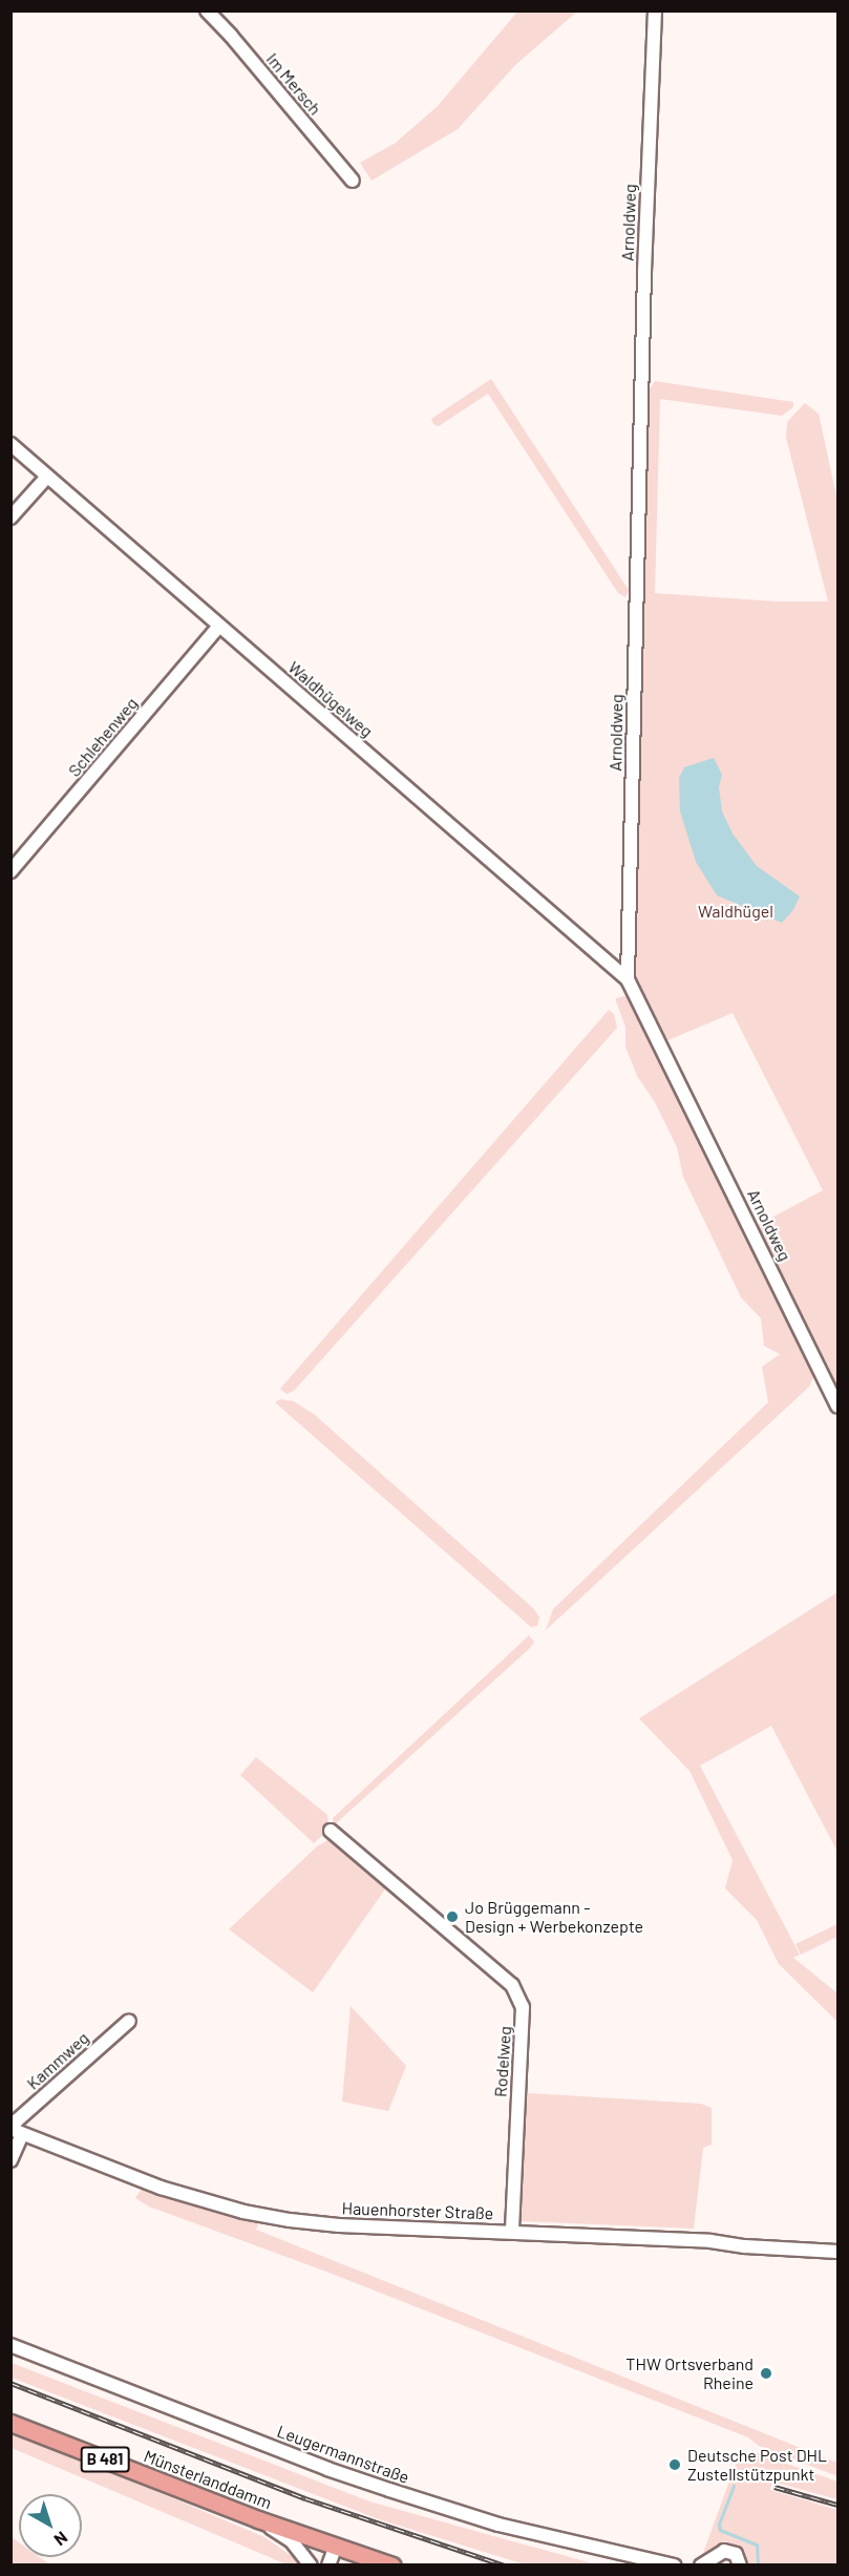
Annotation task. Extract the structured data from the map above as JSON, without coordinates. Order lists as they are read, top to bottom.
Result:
{
  "streets": {
    "main road": ["B 481", "Münsterlanddamm"],
    "street": [
      "Im Mersch",
      "Arnoldweg",
      "Waldhügelweg",
      "Schlehenweg",
      "Kammweg",
      "Rodelweg",
      "Hauenhorster Straße",
      "Leugermannstraße"
    ]
  },
  "crossings": [
    ["Arnoldweg", "Waldhügelweg"],
    ["Waldhügelweg", "Schlehenweg"],
    ["Kammweg", "Hauenhorster Straße"],
    ["Rodelweg", "Hauenhorster Straße"]
  ],
  "parks": ["Waldhügel"],
  "places": ["Jo Brüggemann - Design + Werbekonzepte", "THW Ortsverband Rheine", "Deutsche Post DHL Zustellstützpunkt"],
  "north": "bottom right"
}
